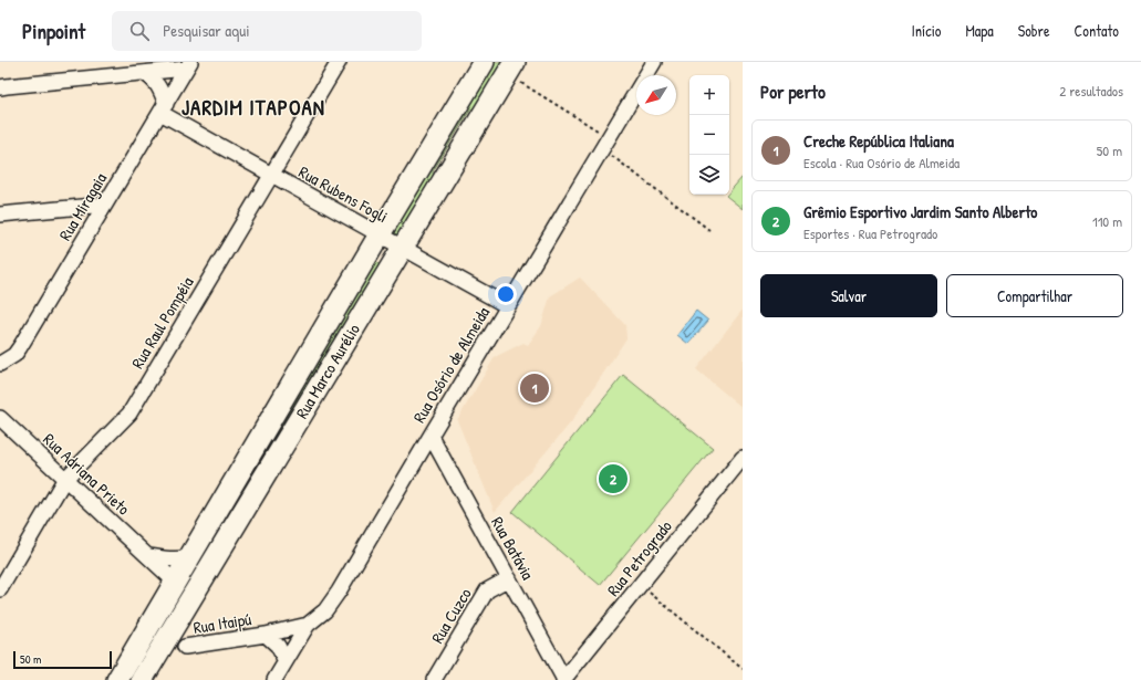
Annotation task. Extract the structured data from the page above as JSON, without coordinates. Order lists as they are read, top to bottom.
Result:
{
  "streets": {
    "street": [
      "Rua Rubens Fogli",
      "Rua Miragaia",
      "Rua Raul Pompéia",
      "Rua Osório de Almeida",
      "Rua Marco Aurélio",
      "Rua Adriana Prieto",
      "Rua Batávia",
      "Rua Petrogrado",
      "Rua Cuzco",
      "Rua Itaipú"
    ]
  },
  "crossings": [
    ["Rua Rubens Fogli", "Rua Miragaia"],
    ["Rua Rubens Fogli", "Rua Raul Pompéia"],
    ["Rua Rubens Fogli", "Rua Osório de Almeida"],
    ["Rua Rubens Fogli", "Rua Marco Aurélio"],
    ["Rua Raul Pompéia", "Rua Adriana Prieto"],
    ["Rua Osório de Almeida", "Rua Batávia"],
    ["Rua Osório de Almeida", "Rua Itaipú"],
    ["Rua Marco Aurélio", "Rua Adriana Prieto"],
    ["Rua Batávia", "Rua Petrogrado"],
    ["Rua Batávia", "Rua Cuzco"]
  ],
  "districts": ["JARDIM ITAPOAN"],
  "scale_bar": "50 m",
  "north": "bottom left",
  "page": {
    "header": "Pinpoint",
    "search": "Pesquisar aqui",
    "nav": [
      "Início",
      "Mapa",
      "Sobre",
      "Contato"
    ],
    "heading": ["Por perto", "2 resultados"],
    "map_buttons": ["+", "−"],
    "list": [
      {
        "mark": "1",
        "name": "Creche República Italiana",
        "note": "Escola · Rua Osório de Almeida",
        "value": "50 m"
      },
      {
        "mark": "2",
        "name": "Grêmio Esportivo Jardim Santo Alberto",
        "note": "Esportes · Rua Petrogrado",
        "value": "110 m"
      }
    ],
    "buttons": ["Salvar", "Compartilhar"],
    "pins": ["1", "2"],
    "scale": "50 m"
  }
}
